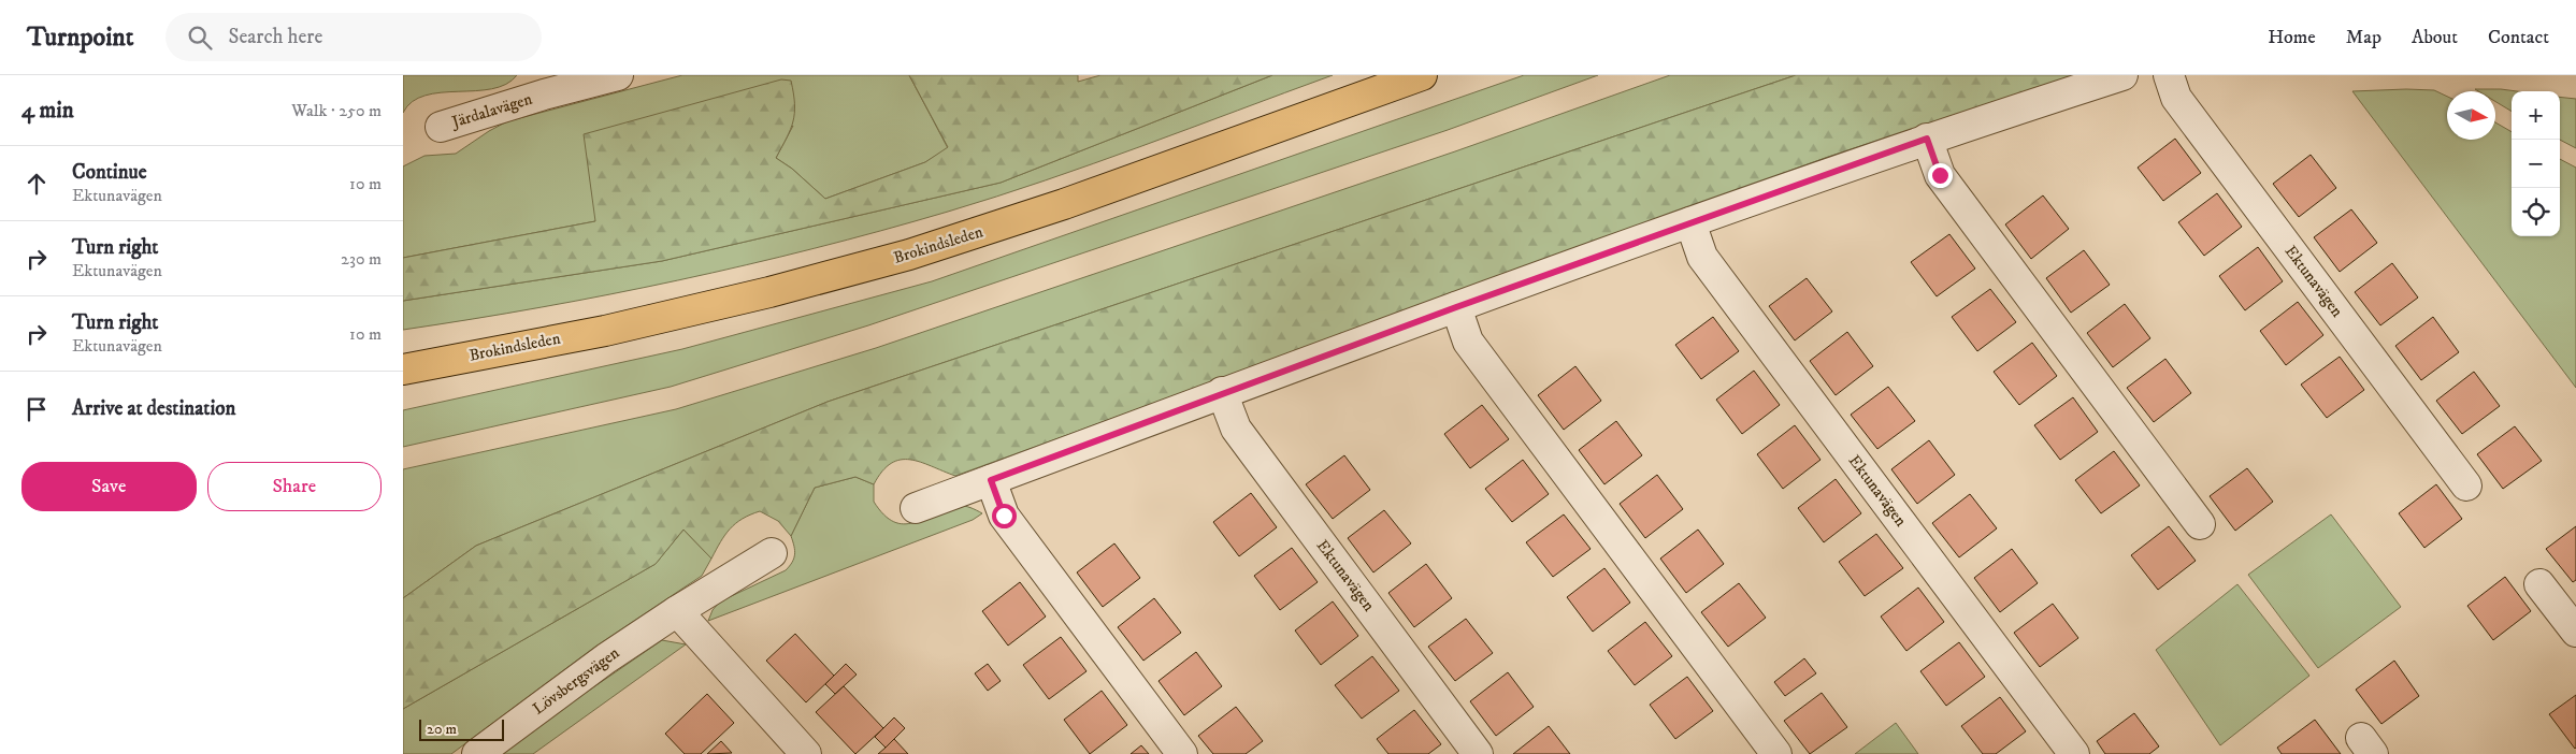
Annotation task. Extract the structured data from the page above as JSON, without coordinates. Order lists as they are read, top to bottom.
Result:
{
  "streets": {
    "main road": ["Brokindsleden"],
    "street": ["Järdalavägen", "Ektunavägen", "Lövsbergsvägen"]
  },
  "scale_bar": "20 m",
  "north": "right",
  "page": {
    "header": "Turnpoint",
    "search": "Search here",
    "nav": [
      "Home",
      "Map",
      "About",
      "Contact"
    ],
    "heading": ["4 min", "Walk · 250 m"],
    "map_buttons": ["+", "−"],
    "list": [
      ["Continue", "Ektunavägen", "10 m"],
      ["Turn right", "Ektunavägen", "230 m"],
      ["Turn right", "Ektunavägen", "10 m"],
      "Arrive at destination"
    ],
    "buttons": ["Save", "Share"],
    "scale": "20 m"
  }
}
